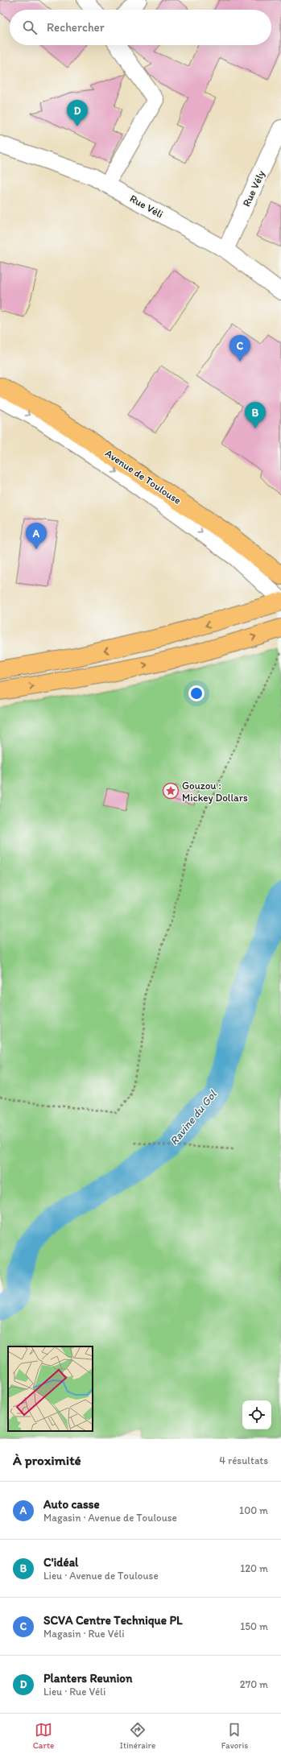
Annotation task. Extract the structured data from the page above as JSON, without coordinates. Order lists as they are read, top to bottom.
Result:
{
  "streets": {
    "main road": ["Avenue de Toulouse"],
    "street": ["Rue Vély", "Rue Véli"]
  },
  "crossings": [
    ["Rue Vély", "Rue Véli"]
  ],
  "water": ["Ravine du Gol"],
  "places": {
    "place": ["Gouzou : Mickey Dollars"]
  },
  "page": {
    "search": "Rechercher",
    "pins": [
      "D",
      "C",
      "B",
      "A"
    ],
    "heading": ["À proximité", "4 résultats"],
    "list": [
      {
        "mark": "A",
        "name": "Auto casse",
        "note": "Magasin · Avenue de Toulouse",
        "value": "100 m"
      },
      {
        "mark": "B",
        "name": "C'idéal",
        "note": "Lieu · Avenue de Toulouse",
        "value": "120 m"
      },
      {
        "mark": "C",
        "name": "SCVA Centre Technique PL",
        "note": "Magasin · Rue Véli",
        "value": "150 m"
      },
      {
        "mark": "D",
        "name": "Planters Reunion",
        "note": "Lieu · Rue Véli",
        "value": "270 m"
      }
    ],
    "nav": ["Carte", "Itinéraire", "Favoris"]
  }
}
